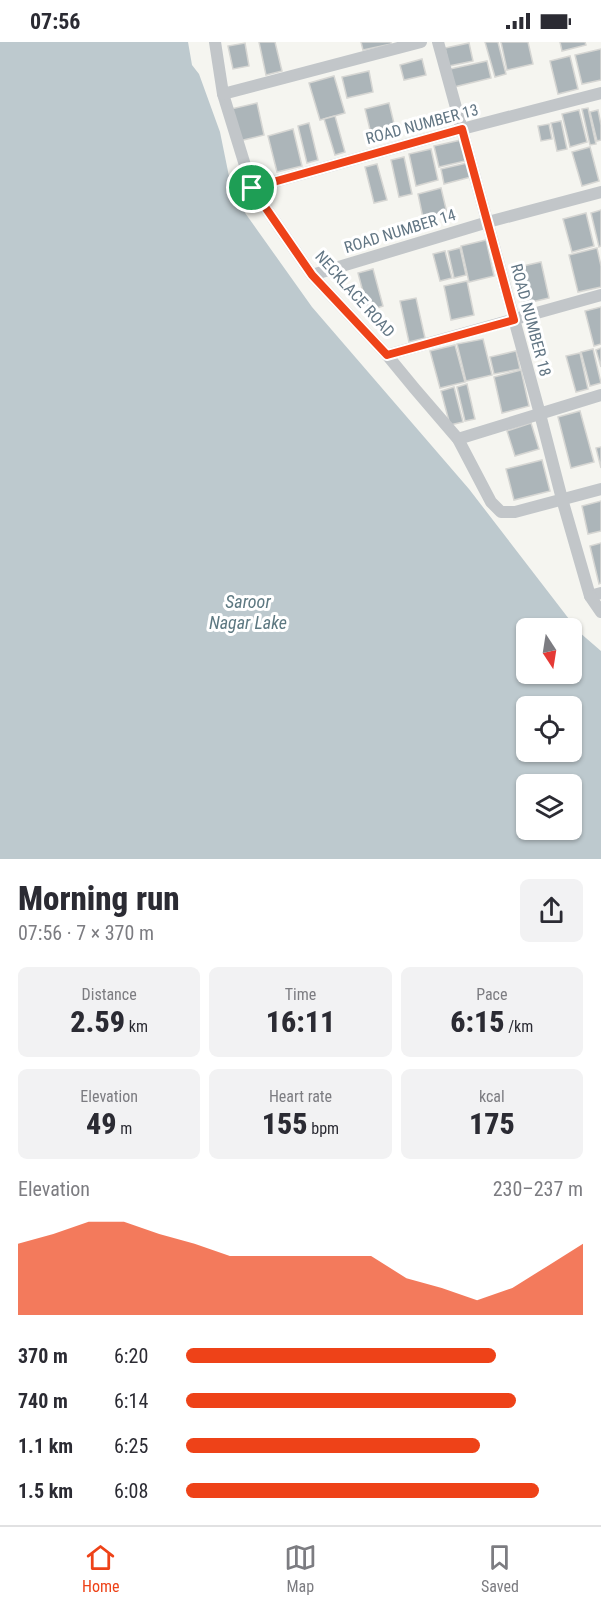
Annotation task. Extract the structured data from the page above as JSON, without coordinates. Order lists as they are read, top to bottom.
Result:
{
  "streets": {
    "street": [
      "ROAD NUMBER 13",
      "ROAD NUMBER 14",
      "NECKLACE ROAD",
      "ROAD NUMBER 18"
    ]
  },
  "crossings": [
    ["ROAD NUMBER 13", "NECKLACE ROAD"],
    ["ROAD NUMBER 13", "ROAD NUMBER 18"],
    ["ROAD NUMBER 14", "NECKLACE ROAD"],
    ["ROAD NUMBER 14", "ROAD NUMBER 18"],
    ["NECKLACE ROAD", "ROAD NUMBER 18"]
  ],
  "water": ["Saroor Nagar Lake"],
  "north": "bottom",
  "page": {
    "status": "07:56",
    "heading": ["Morning run", "07:56 · 7 × 370 m"],
    "stats": [
      ["Distance", "2.59 km"],
      ["Time", "16:11"],
      ["Pace", "6:15 /km"],
      ["Elevation", "49 m"],
      ["Heart rate", "155 bpm"],
      ["kcal", "175"]
    ],
    "chart": ["Elevation", "230–237 m"],
    "list": [
      {
        "name": "370 m",
        "note": "6:20"
      },
      {
        "name": "740 m",
        "note": "6:14"
      },
      {
        "name": "1.1 km",
        "note": "6:25"
      },
      {
        "name": "1.5 km",
        "note": "6:08"
      }
    ],
    "tabs": ["Home", "Map", "Saved"]
  }
}
